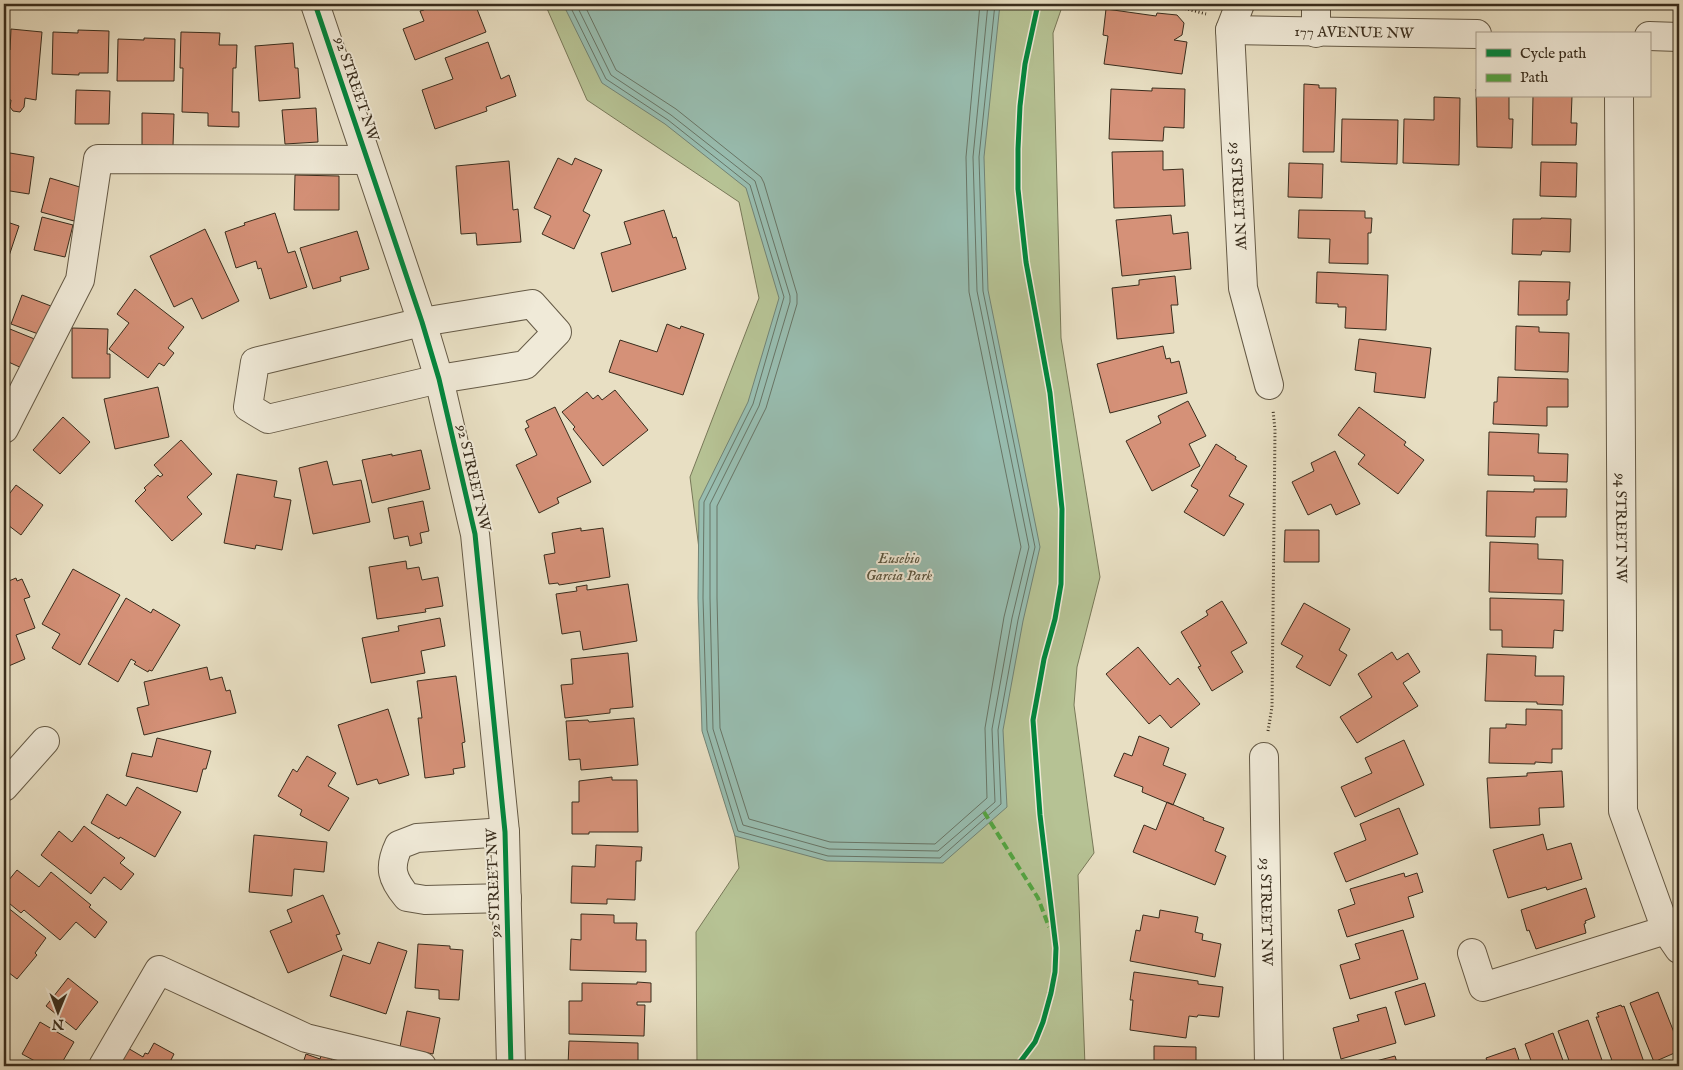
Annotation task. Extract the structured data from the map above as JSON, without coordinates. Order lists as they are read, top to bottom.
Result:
{
  "streets": {
    "street": [
      "177 AVENUE NW",
      "92 STREET NW",
      "93 STREET NW",
      "94 STREET NW"
    ]
  },
  "crossings": [
    ["177 AVENUE NW", "93 STREET NW"]
  ],
  "parks": ["Eusebio Garcia Park"],
  "legend": ["Cycle path", "Path"],
  "north": "bottom"
}
